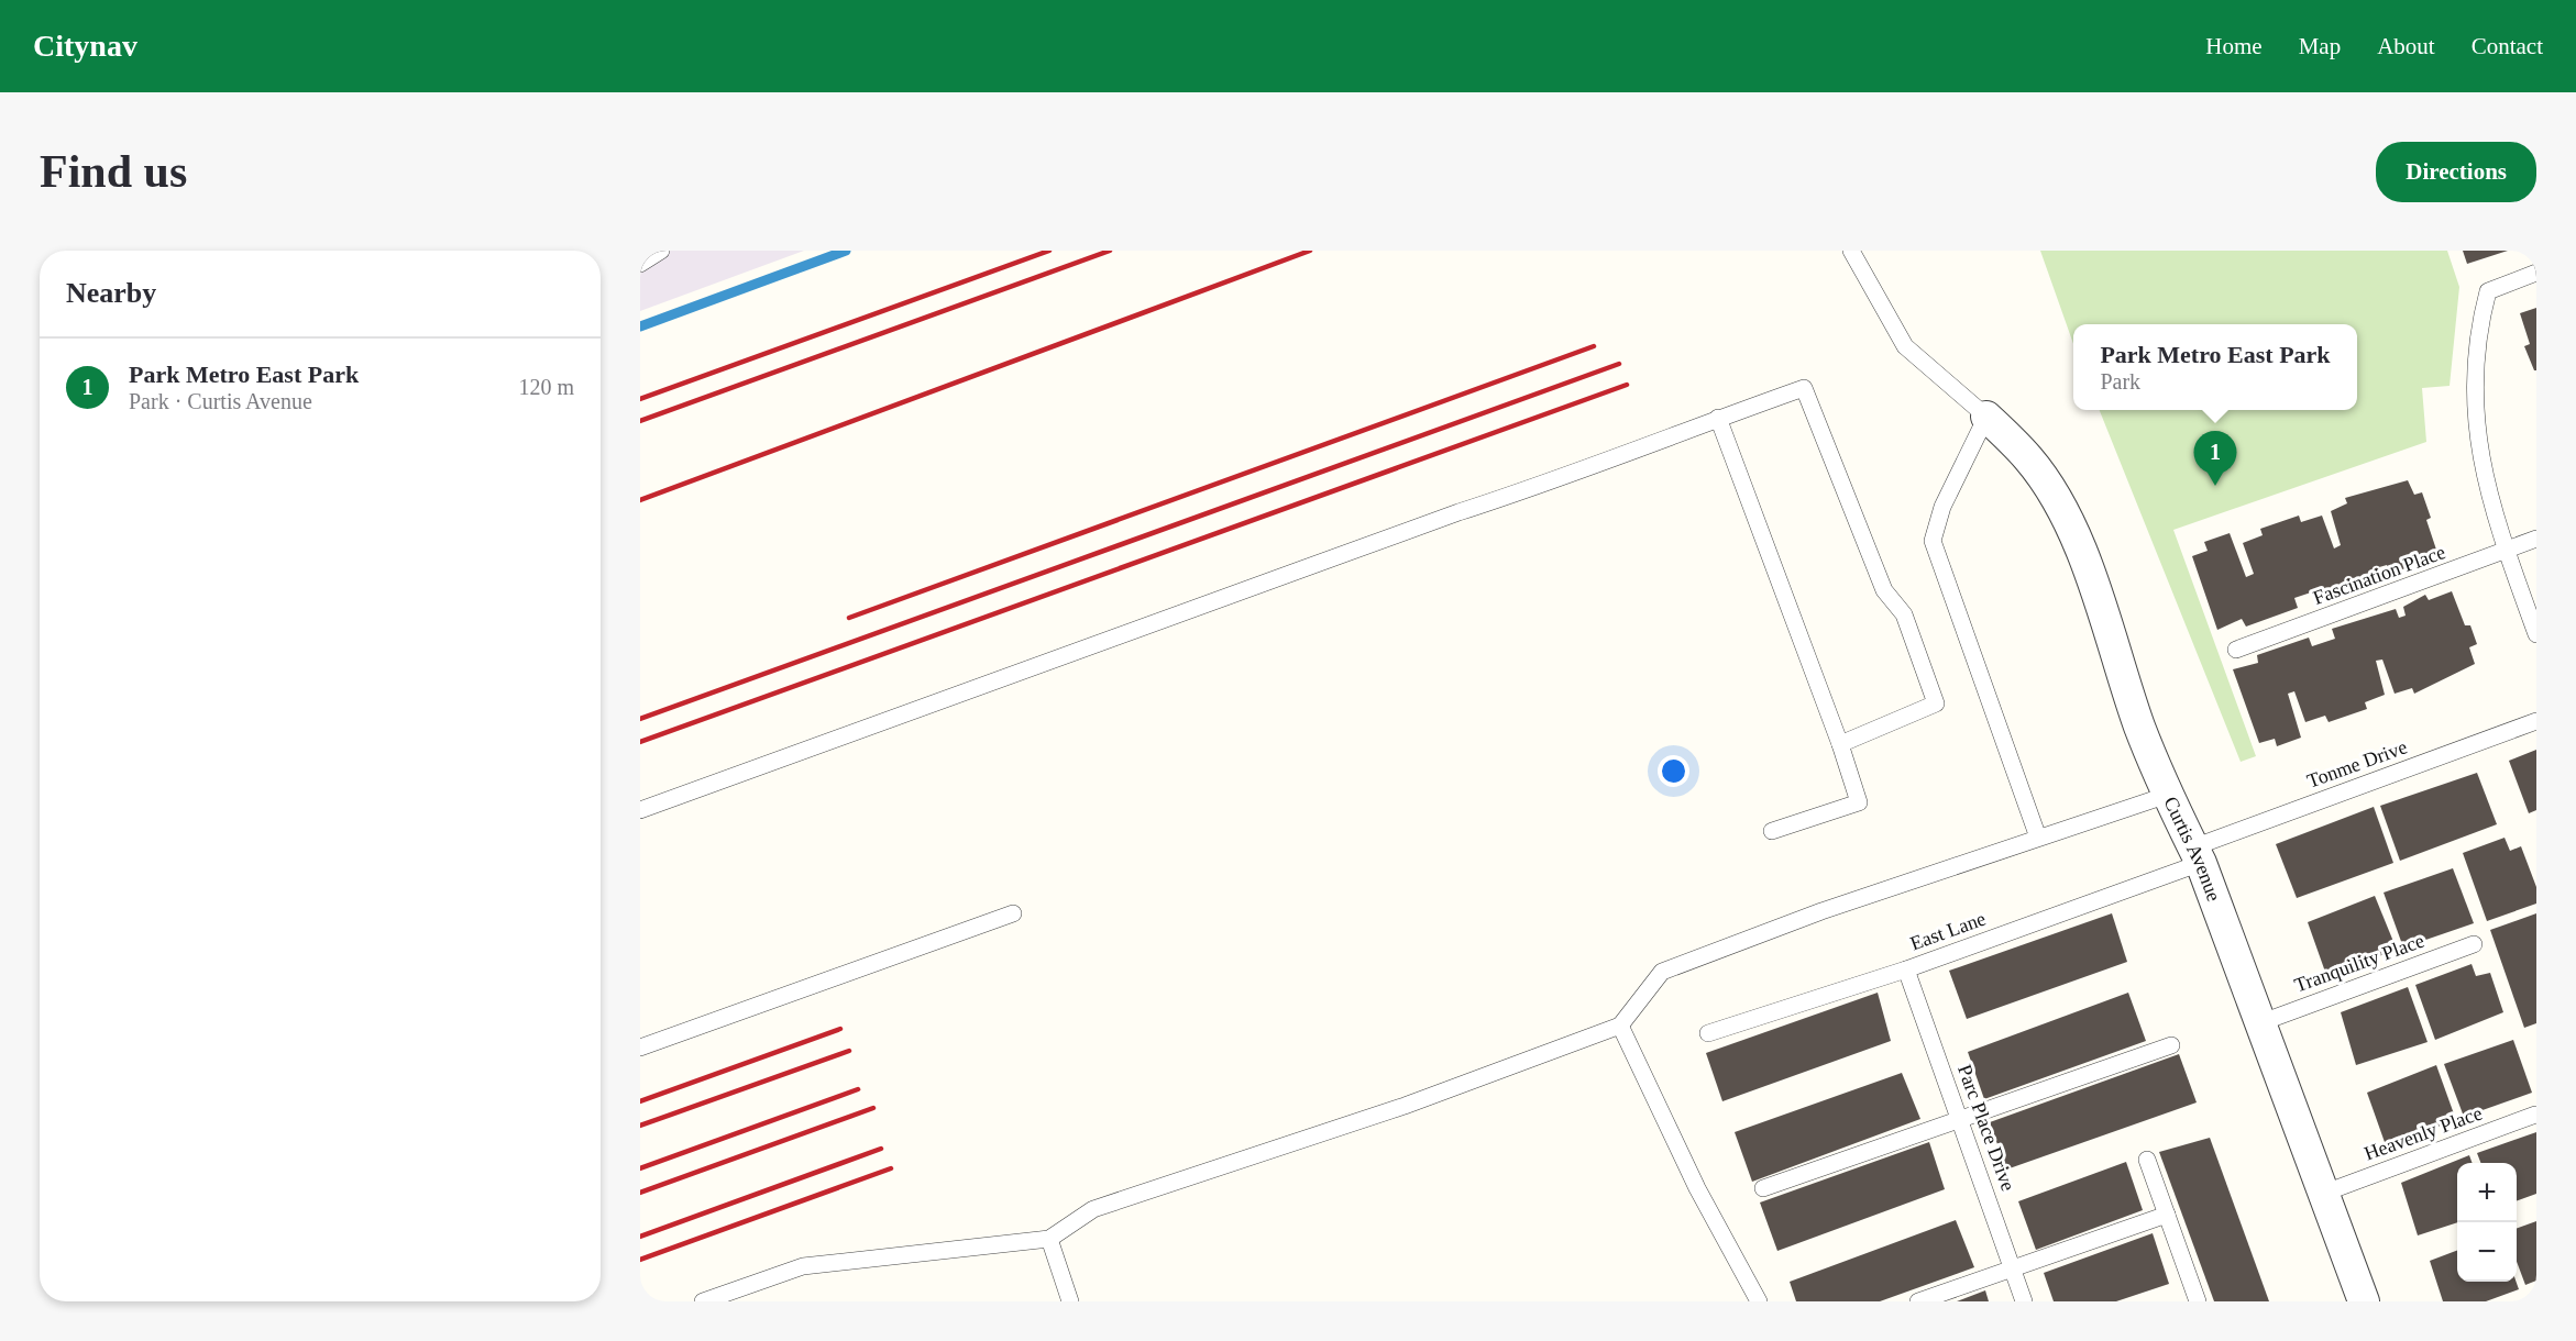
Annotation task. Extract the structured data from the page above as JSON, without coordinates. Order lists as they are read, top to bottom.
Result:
{
  "streets": {
    "street": ["Curtis Avenue"],
    "lane": [
      "Fascination Place",
      "Tonme Drive",
      "East Lane",
      "Tranquility Place",
      "Parc Place Drive",
      "Heavenly Place"
    ]
  },
  "crossings": [
    ["Tonme Drive", "Curtis Avenue"],
    ["Tonme Drive", "East Lane"],
    ["Curtis Avenue", "East Lane"],
    ["Curtis Avenue", "Tranquility Place"],
    ["Curtis Avenue", "Heavenly Place"],
    ["East Lane", "Parc Place Drive"]
  ],
  "page": {
    "header": "Citynav",
    "nav": [
      "Home",
      "Map",
      "About",
      "Contact"
    ],
    "buttons": "Directions",
    "title": "Find us",
    "heading": "Nearby",
    "popup": ["Park Metro East Park", "Park"],
    "list": [
      {
        "mark": "1",
        "name": "Park Metro East Park",
        "note": "Park · Curtis Avenue",
        "value": "120 m"
      }
    ],
    "pins": "1",
    "map_buttons": ["+", "−"]
  }
}
